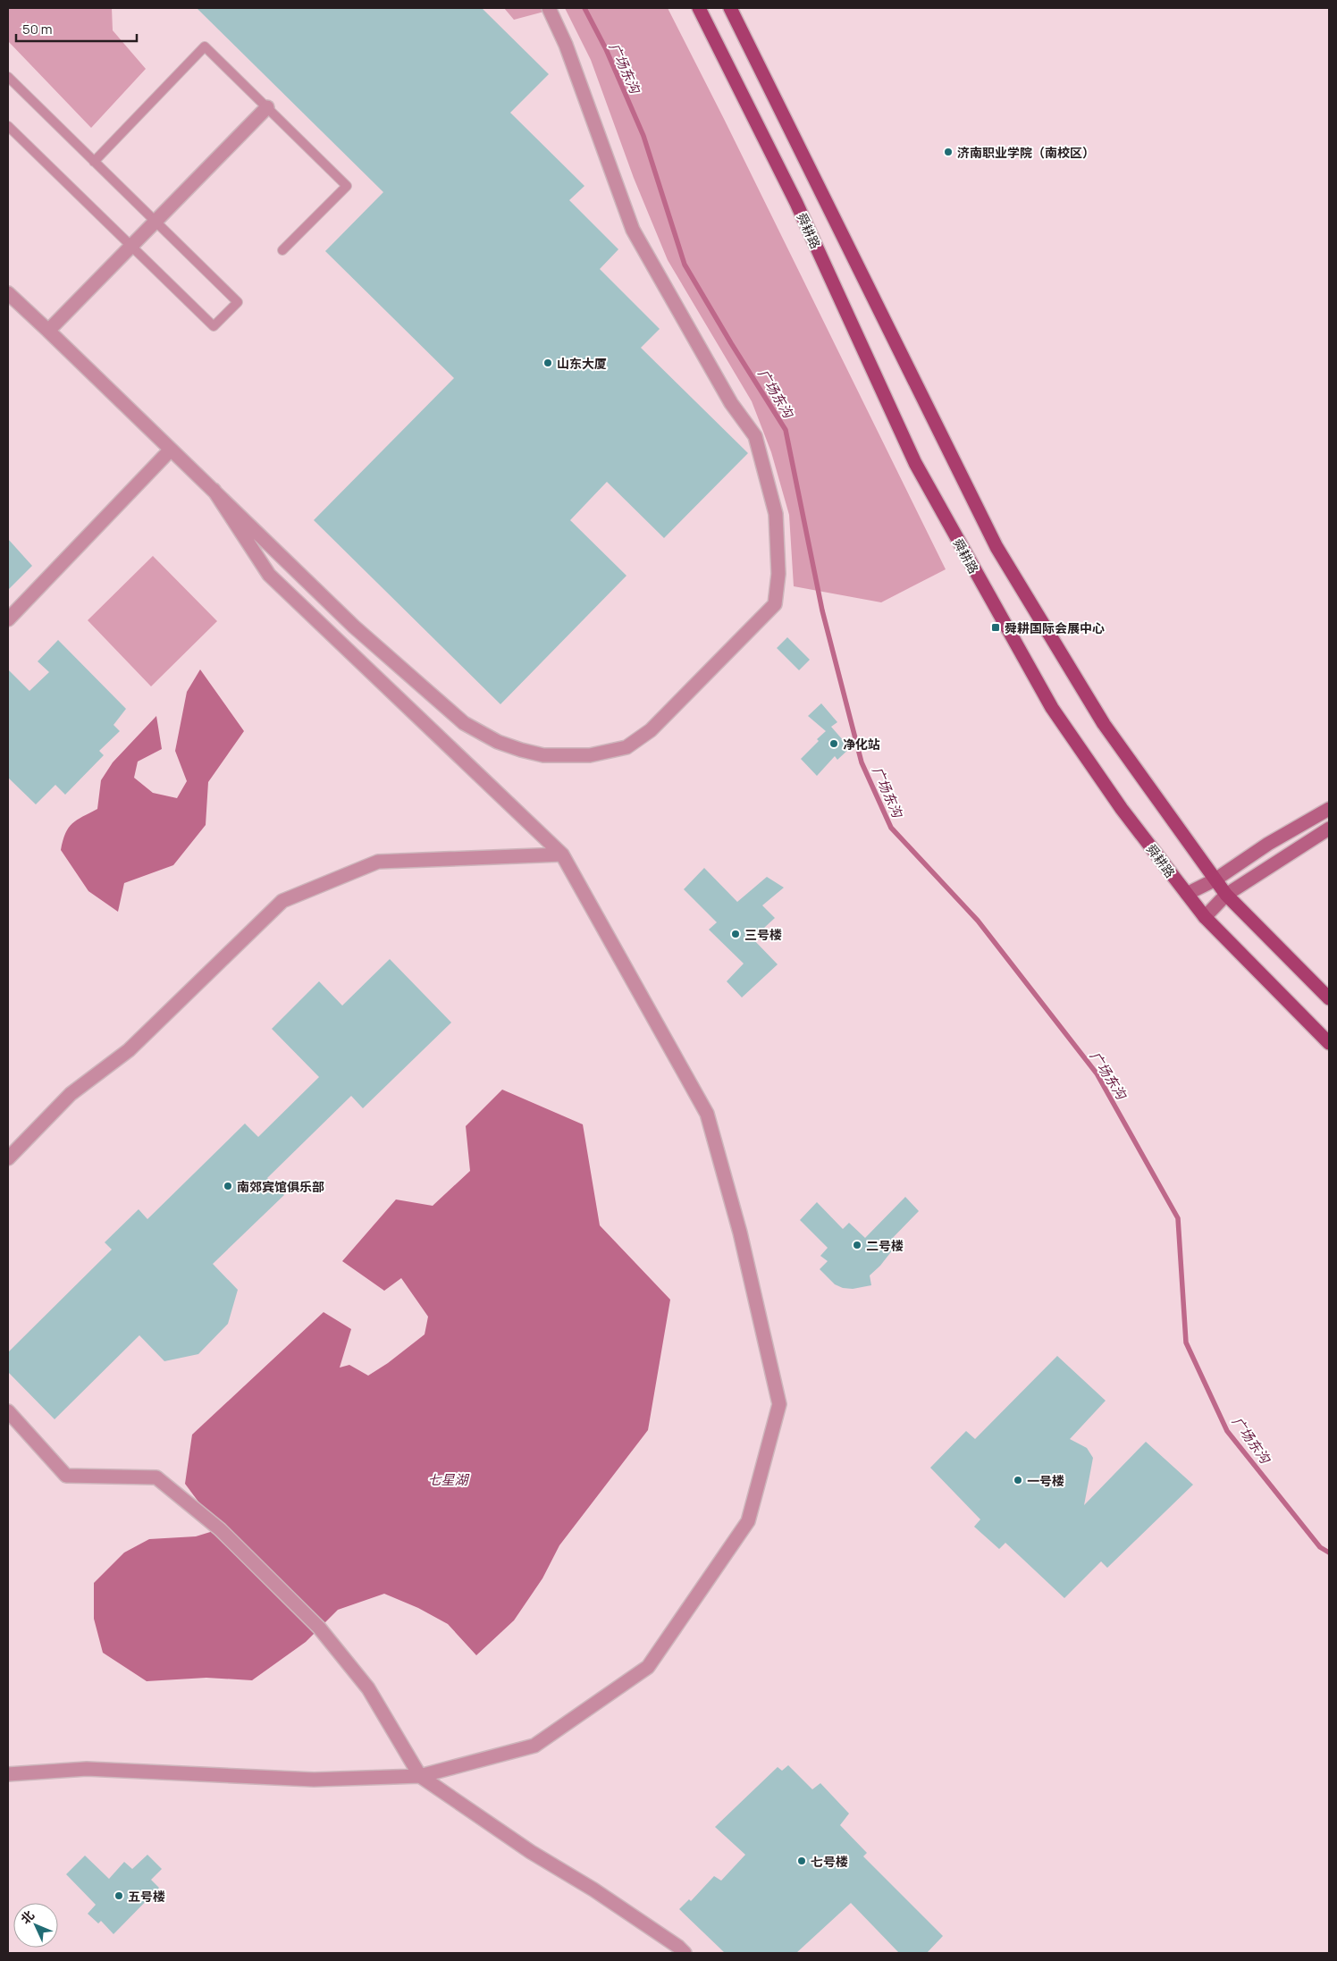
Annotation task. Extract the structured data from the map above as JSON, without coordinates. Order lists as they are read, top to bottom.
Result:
{
  "streets": {
    "main road": ["舜耕路"]
  },
  "water": ["广场东沟", "七星湖"],
  "places": {
    "other": [
      "济南职业学院（南校区）",
      "山东大厦",
      "净化站",
      "三号楼",
      "南郊宾馆俱乐部",
      "二号楼",
      "一号楼",
      "七号楼",
      "五号楼"
    ],
    "transit": ["舜耕国际会展中心"]
  },
  "scale_bar": "50 m",
  "north": "top left"
}
